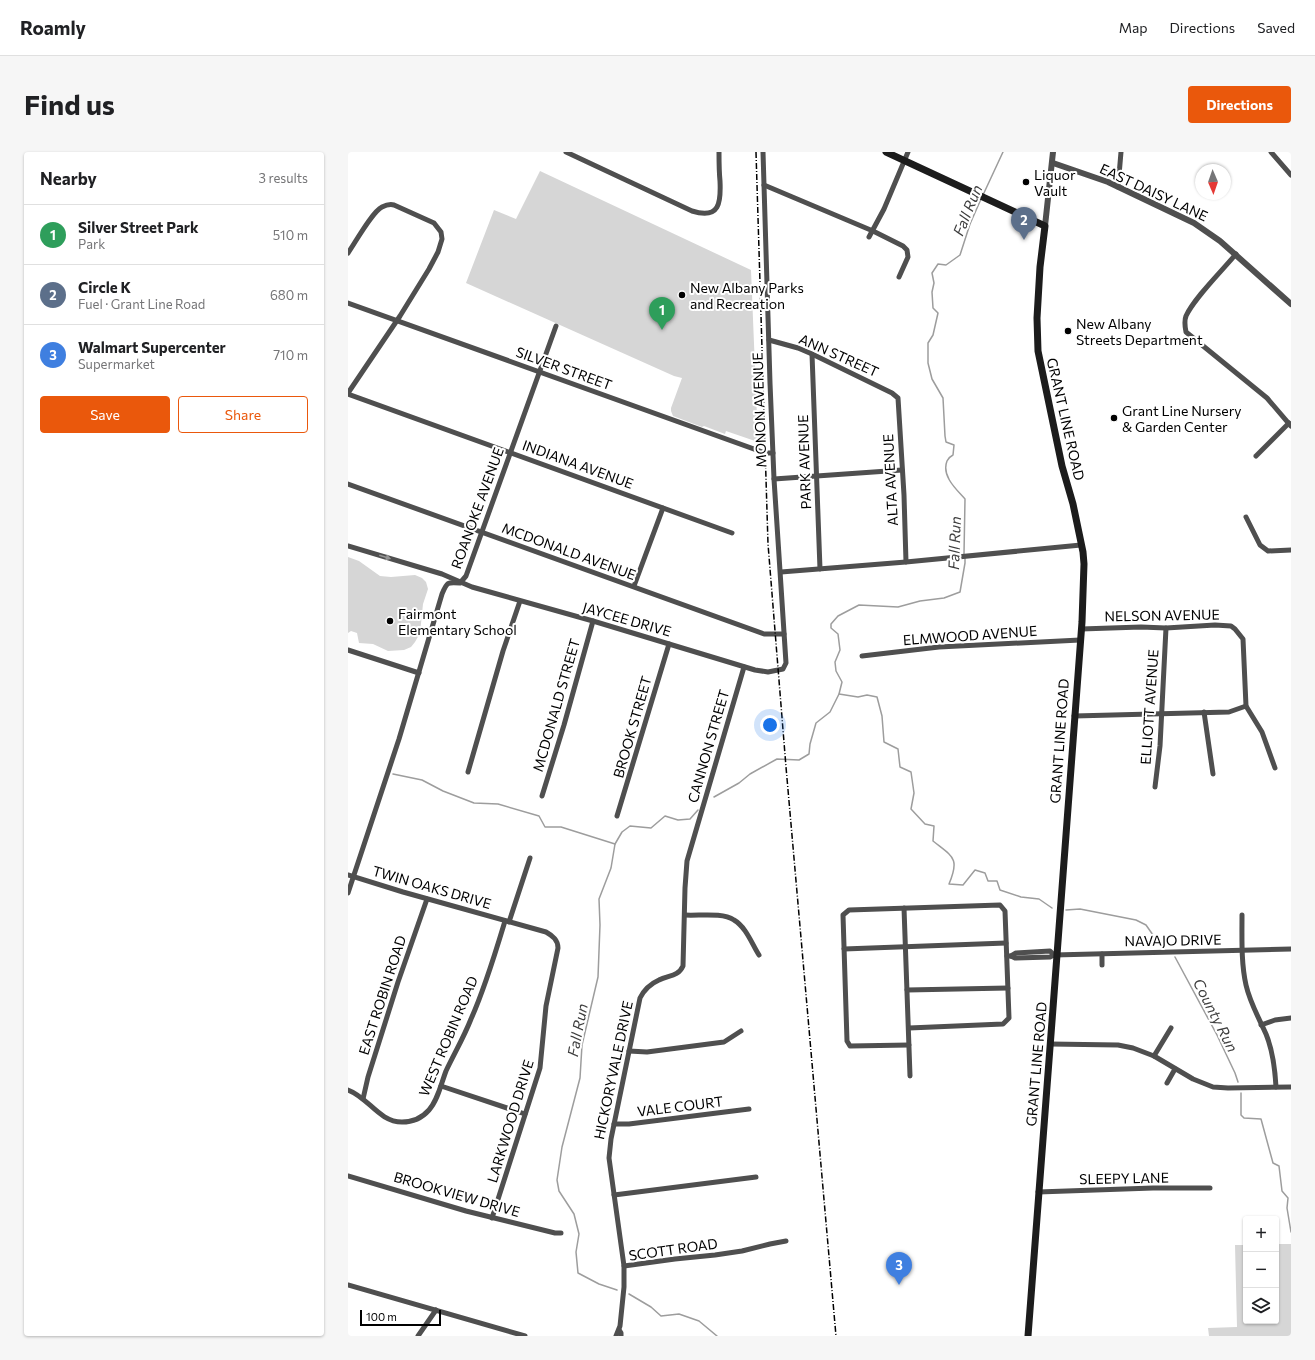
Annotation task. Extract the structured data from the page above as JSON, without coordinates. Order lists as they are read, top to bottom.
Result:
{
  "streets": {
    "main road": ["GRANT LINE ROAD"],
    "street": [
      "EAST DAISY LANE",
      "ANN STREET",
      "SILVER STREET",
      "MONON AVENUE",
      "PARK AVENUE",
      "INDIANA AVENUE",
      "ALTA AVENUE",
      "ROANOKE AVENUE",
      "MCDONALD AVENUE",
      "NELSON AVENUE",
      "JAYCEE DRIVE",
      "ELMWOOD AVENUE",
      "MCDONALD STREET",
      "ELLIOTT AVENUE",
      "BROOK STREET",
      "CANNON STREET",
      "TWIN OAKS DRIVE",
      "NAVAJO DRIVE",
      "EAST ROBIN ROAD",
      "WEST ROBIN ROAD",
      "HICKORYVALE DRIVE",
      "VALE COURT",
      "LARKWOOD DRIVE",
      "SLEEPY LANE",
      "BROOKVIEW DRIVE",
      "SCOTT ROAD"
    ]
  },
  "crossings": [
    ["EAST DAISY LANE", "GRANT LINE ROAD"],
    ["ANN STREET", "MONON AVENUE"],
    ["ANN STREET", "PARK AVENUE"],
    ["ANN STREET", "ALTA AVENUE"],
    ["SILVER STREET", "MONON AVENUE"],
    ["SILVER STREET", "ROANOKE AVENUE"],
    ["MONON AVENUE", "MCDONALD AVENUE"],
    ["MONON AVENUE", "JAYCEE DRIVE"],
    ["GRANT LINE ROAD", "NELSON AVENUE"],
    ["GRANT LINE ROAD", "ELMWOOD AVENUE"],
    ["GRANT LINE ROAD", "NAVAJO DRIVE"],
    ["GRANT LINE ROAD", "SLEEPY LANE"],
    ["INDIANA AVENUE", "ROANOKE AVENUE"],
    ["ROANOKE AVENUE", "MCDONALD AVENUE"],
    ["ROANOKE AVENUE", "JAYCEE DRIVE"],
    ["ROANOKE AVENUE", "TWIN OAKS DRIVE"],
    ["NELSON AVENUE", "ELLIOTT AVENUE"],
    ["JAYCEE DRIVE", "MCDONALD STREET"],
    ["JAYCEE DRIVE", "BROOK STREET"],
    ["JAYCEE DRIVE", "CANNON STREET"],
    ["CANNON STREET", "HICKORYVALE DRIVE"],
    ["TWIN OAKS DRIVE", "EAST ROBIN ROAD"],
    ["TWIN OAKS DRIVE", "WEST ROBIN ROAD"],
    ["TWIN OAKS DRIVE", "LARKWOOD DRIVE"],
    ["EAST ROBIN ROAD", "WEST ROBIN ROAD"],
    ["WEST ROBIN ROAD", "LARKWOOD DRIVE"],
    ["HICKORYVALE DRIVE", "VALE COURT"],
    ["HICKORYVALE DRIVE", "SCOTT ROAD"],
    ["LARKWOOD DRIVE", "BROOKVIEW DRIVE"]
  ],
  "water": ["Fall Run", "County Run"],
  "places": [
    "Liquor Vault",
    "New Albany Parks and Recreation",
    "New Albany Streets Department",
    "Grant Line Nursery & Garden Center",
    "Fairmont Elementary School"
  ],
  "scale_bar": "100 m",
  "north": "bottom",
  "page": {
    "header": "Roamly",
    "nav": ["Map", "Directions", "Saved"],
    "buttons": [
      "Directions",
      ["Save", "Share"]
    ],
    "title": "Find us",
    "heading": ["Nearby", "3 results"],
    "list": [
      {
        "mark": "1",
        "name": "Silver Street Park",
        "note": "Park",
        "value": "510 m"
      },
      {
        "mark": "2",
        "name": "Circle K",
        "note": "Fuel · Grant Line Road",
        "value": "680 m"
      },
      {
        "mark": "3",
        "name": "Walmart Supercenter",
        "note": "Supermarket",
        "value": "710 m"
      }
    ],
    "pins": ["2", "1", "3"],
    "map_buttons": ["+", "−"],
    "scale": "100 m"
  }
}
